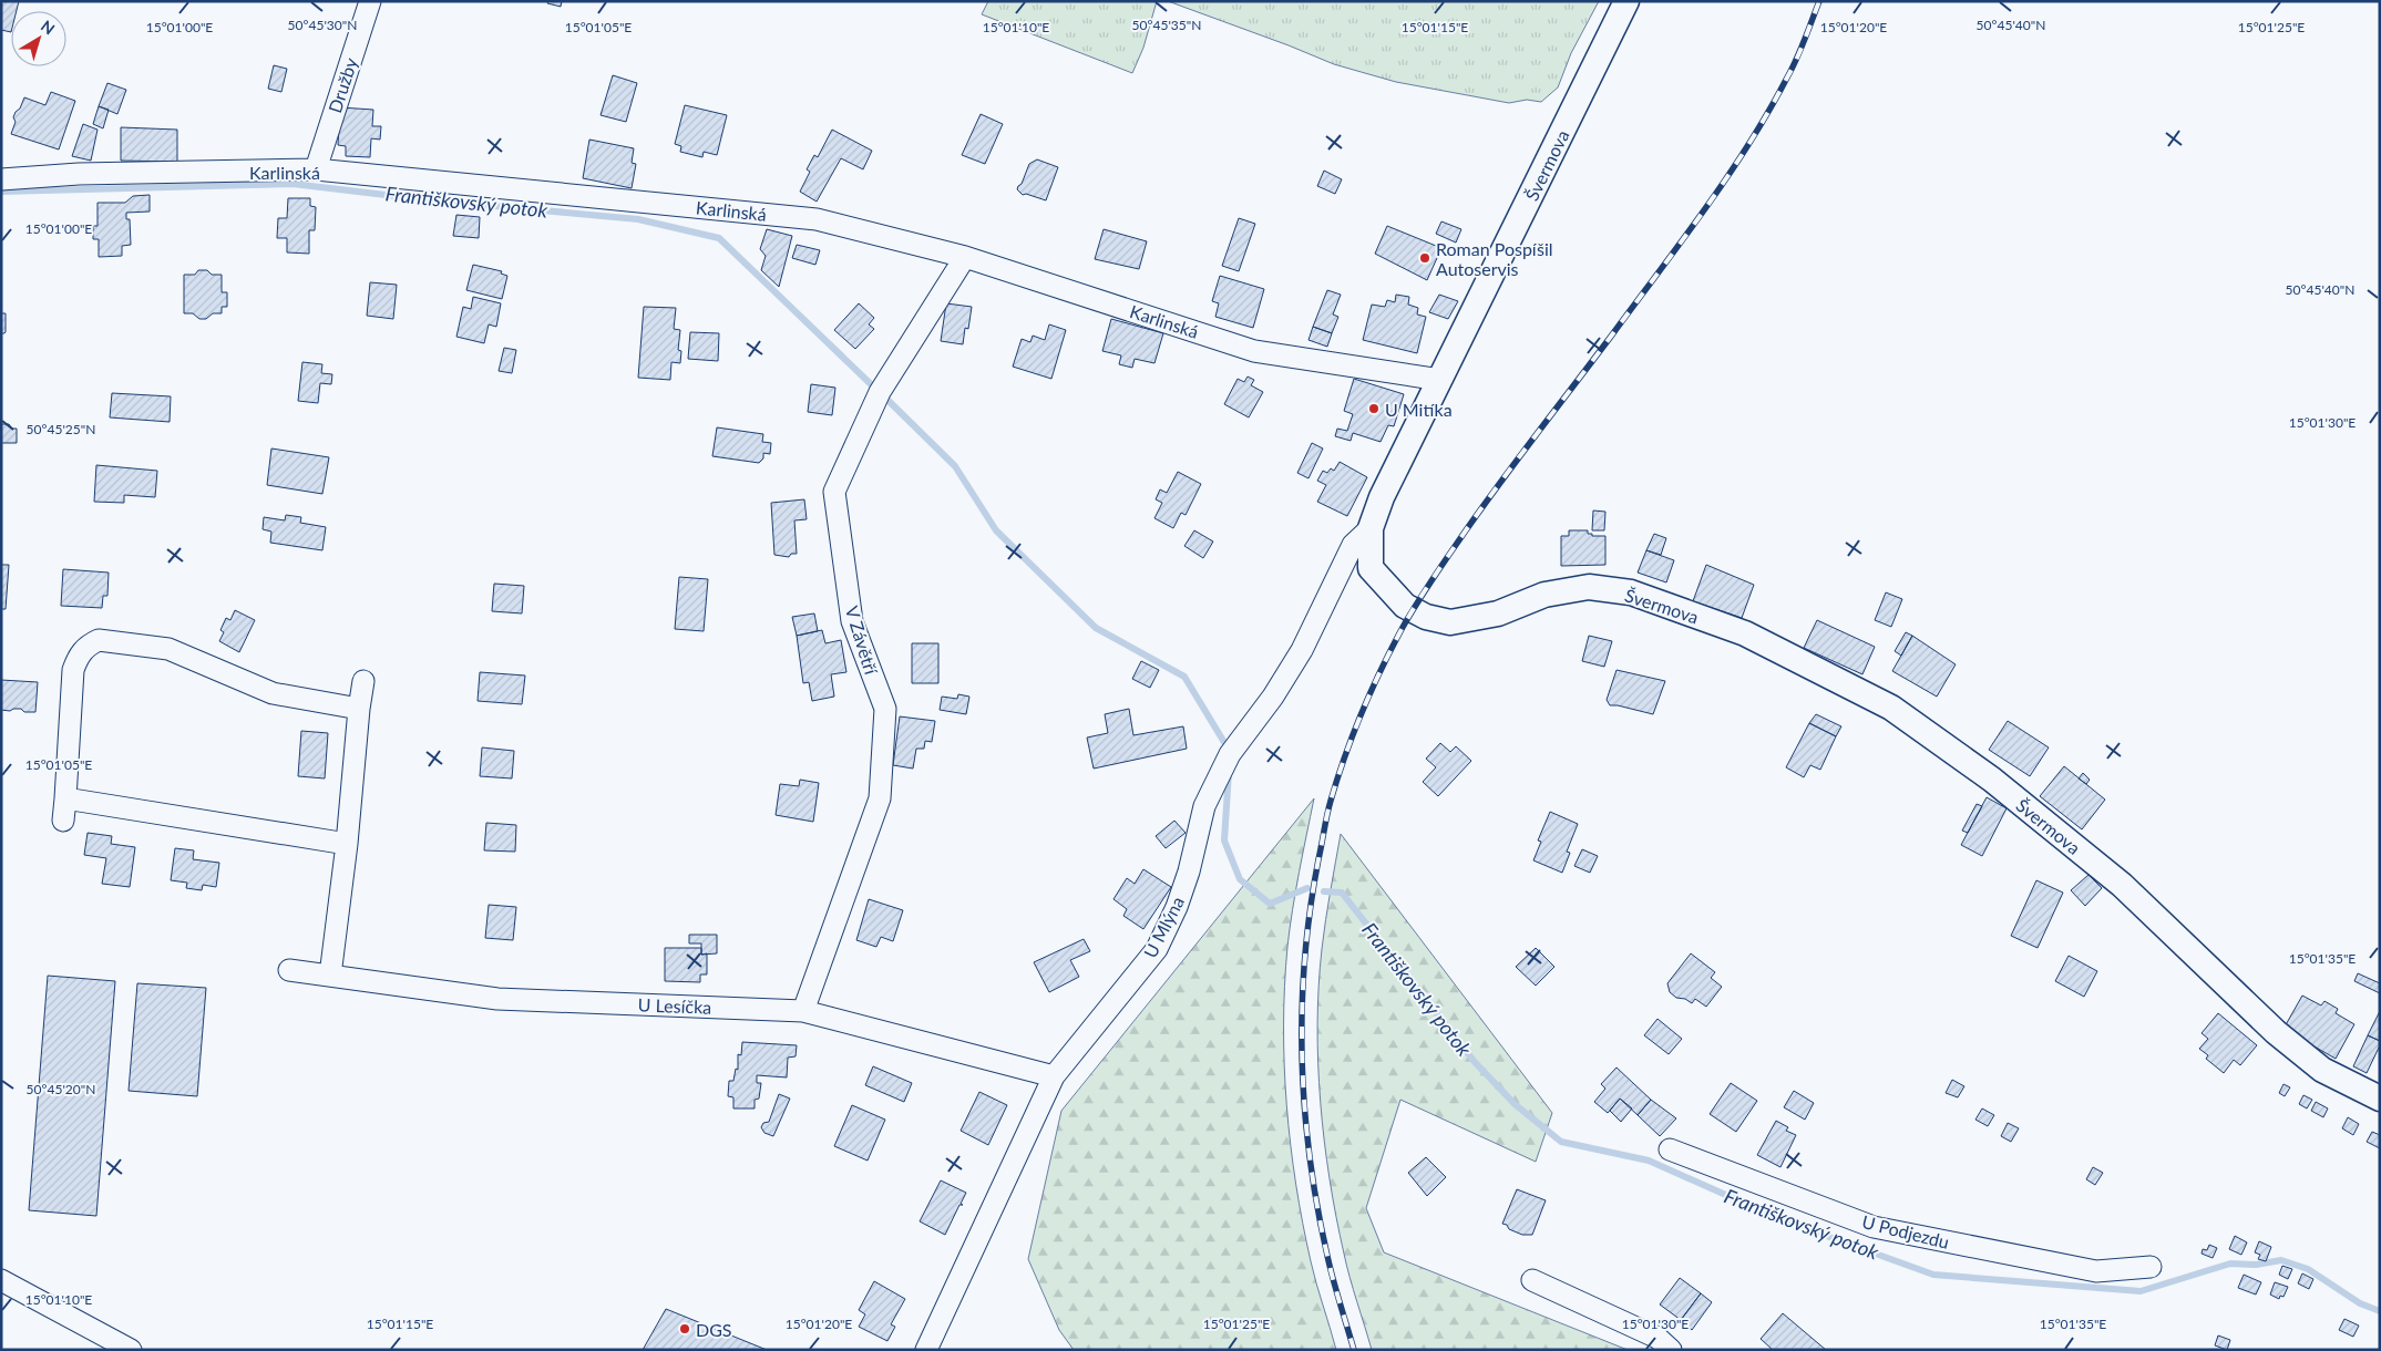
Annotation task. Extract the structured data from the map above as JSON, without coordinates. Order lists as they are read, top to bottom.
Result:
{
  "streets": {
    "street": [
      "Družby",
      "Švermova",
      "Karlinská",
      "V Závětří",
      "U Mlýna",
      "U Lesíčka",
      "U Podjezdu"
    ]
  },
  "crossings": [
    ["Družby", "Karlinská"],
    ["Švermova", "Karlinská"],
    ["Švermova", "U Mlýna"],
    ["Karlinská", "V Závětří"],
    ["V Závětří", "U Lesíčka"],
    ["U Mlýna", "U Lesíčka"]
  ],
  "water": ["Františkovský potok"],
  "places": ["Roman Pospíšil Autoservis", "U Mitíka", "DGS"],
  "north": "top right",
  "coordinates": [
    "50°45'30\"N",
    "50°45'35\"N",
    "50°45'40\"N",
    "15°01'05\"E",
    "15°01'25\"E",
    "15°01'00\"E",
    "15°01'10\"E",
    "15°01'15\"E",
    "15°01'20\"E",
    "15°01'30\"E",
    "50°45'25\"N",
    "15°01'35\"E",
    "50°45'20\"N"
  ]
}
